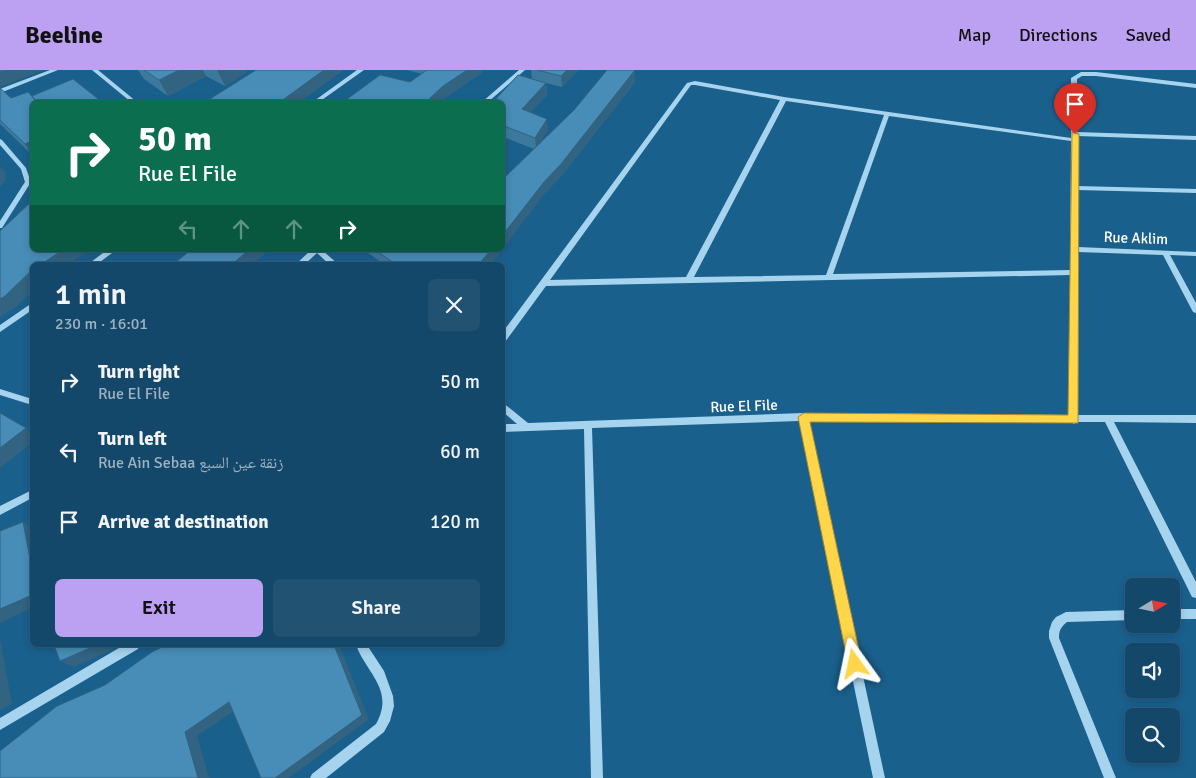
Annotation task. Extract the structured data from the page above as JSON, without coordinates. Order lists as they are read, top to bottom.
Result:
{
  "streets": {
    "street": ["Rue Aklim", "Rue El File"]
  },
  "north": "right",
  "page": {
    "header": "Beeline",
    "nav": ["Map", "Directions", "Saved"],
    "turn": ["50 m", "Rue El File"],
    "heading": ["1 min", "230 m · 16:01"],
    "list": [
      {
        "name": "Turn right",
        "note": "Rue El File",
        "value": "50 m"
      },
      {
        "name": "Turn left",
        "note": "Rue Ain Sebaa زنقة عين السبع",
        "value": "60 m"
      },
      {
        "name": "Arrive at destination",
        "value": "120 m"
      }
    ],
    "buttons": ["Exit", "Share"]
  }
}
